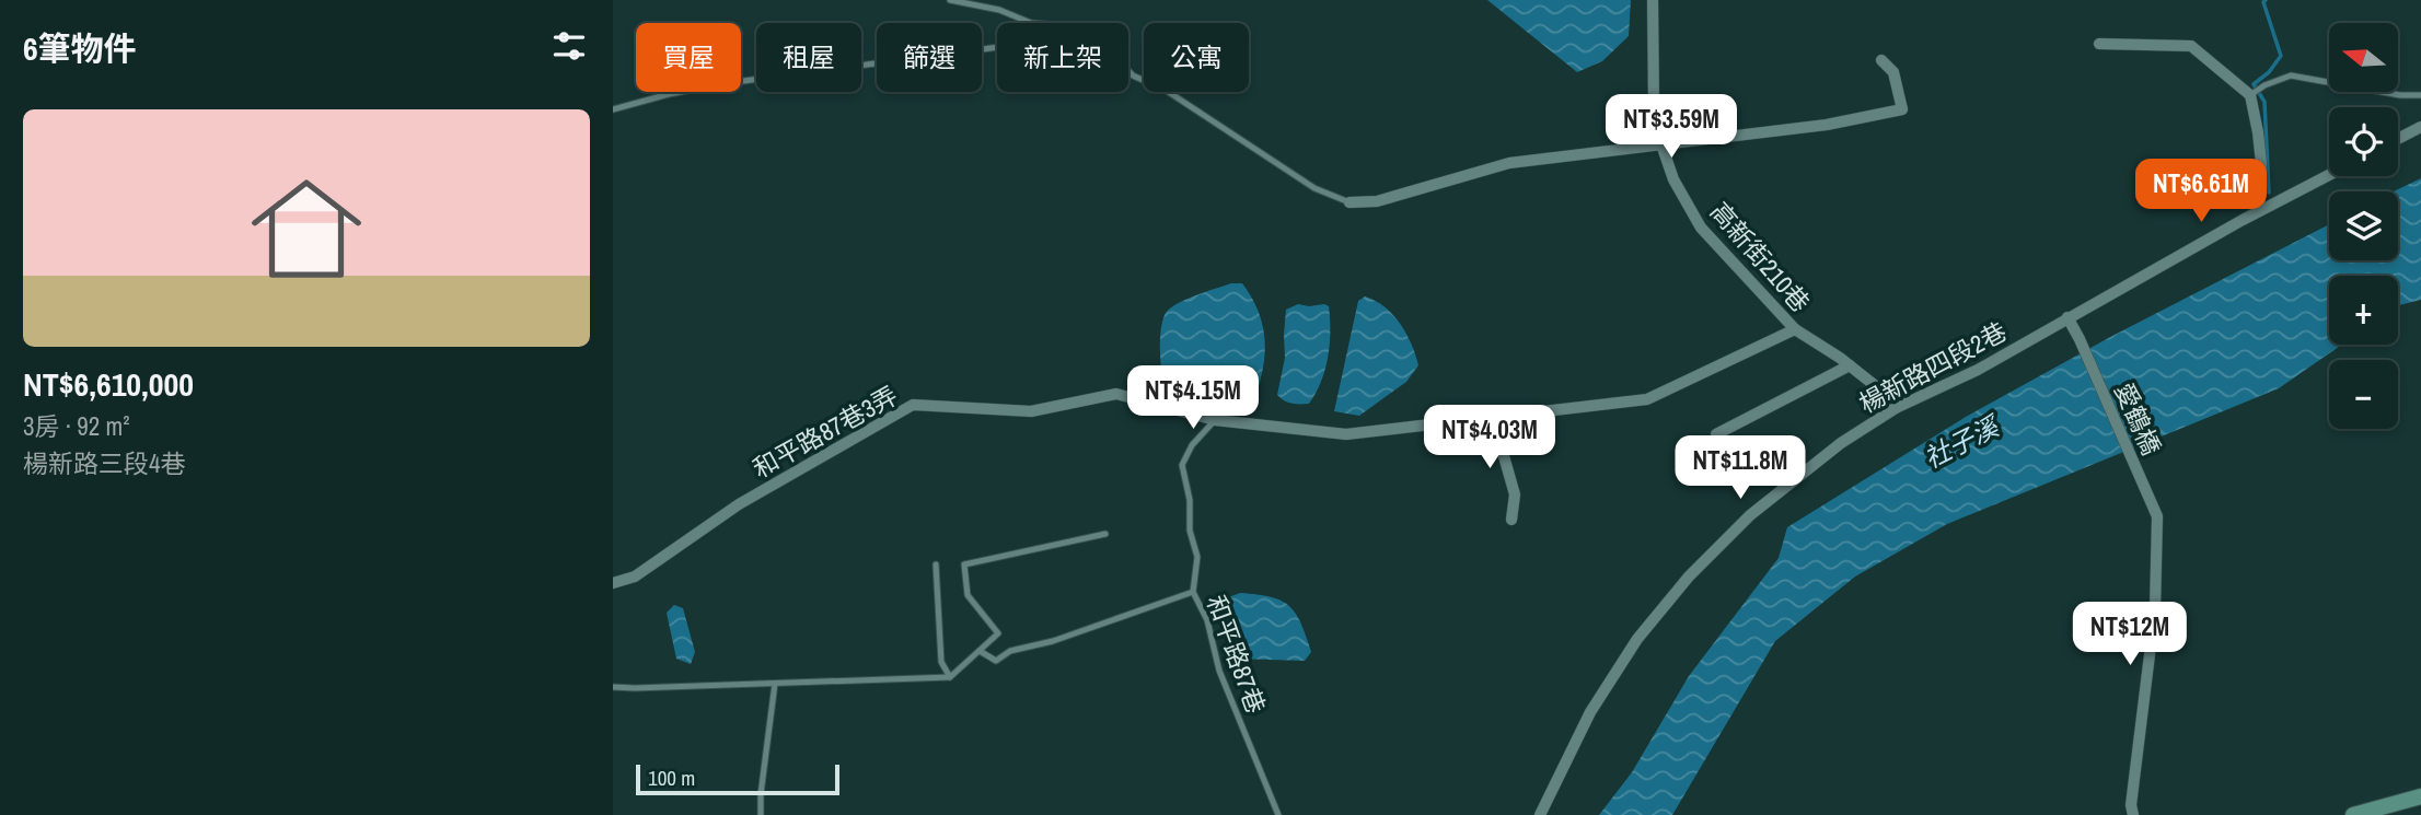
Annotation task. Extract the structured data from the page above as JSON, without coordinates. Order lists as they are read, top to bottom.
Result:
{
  "streets": {
    "street": [
      "高新街210巷",
      "楊新路四段2巷",
      "愛鶴橋",
      "和平路87巷3弄"
    ],
    "lane": ["和平路87巷"]
  },
  "crossings": [
    ["高新街210巷", "楊新路四段2巷"],
    ["高新街210巷", "和平路87巷3弄"],
    ["楊新路四段2巷", "愛鶴橋"]
  ],
  "water": ["社子溪"],
  "scale_bar": "100 m",
  "north": "left",
  "page": {
    "heading": "6筆物件",
    "map_buttons": ["+", "−"],
    "chip": [
      "買屋",
      "租屋",
      "篩選",
      "新上架",
      "公寓"
    ],
    "list": [
      {
        "name": "NT$6,610,000",
        "note": "3房 · 92 m² · 楊新路三段4巷"
      }
    ],
    "price": [
      "NT$3.59M",
      "NT$6.61M",
      "NT$4.15M",
      "NT$4.03M",
      "NT$11.8M",
      "NT$12M"
    ],
    "scale": "100 m"
  }
}
